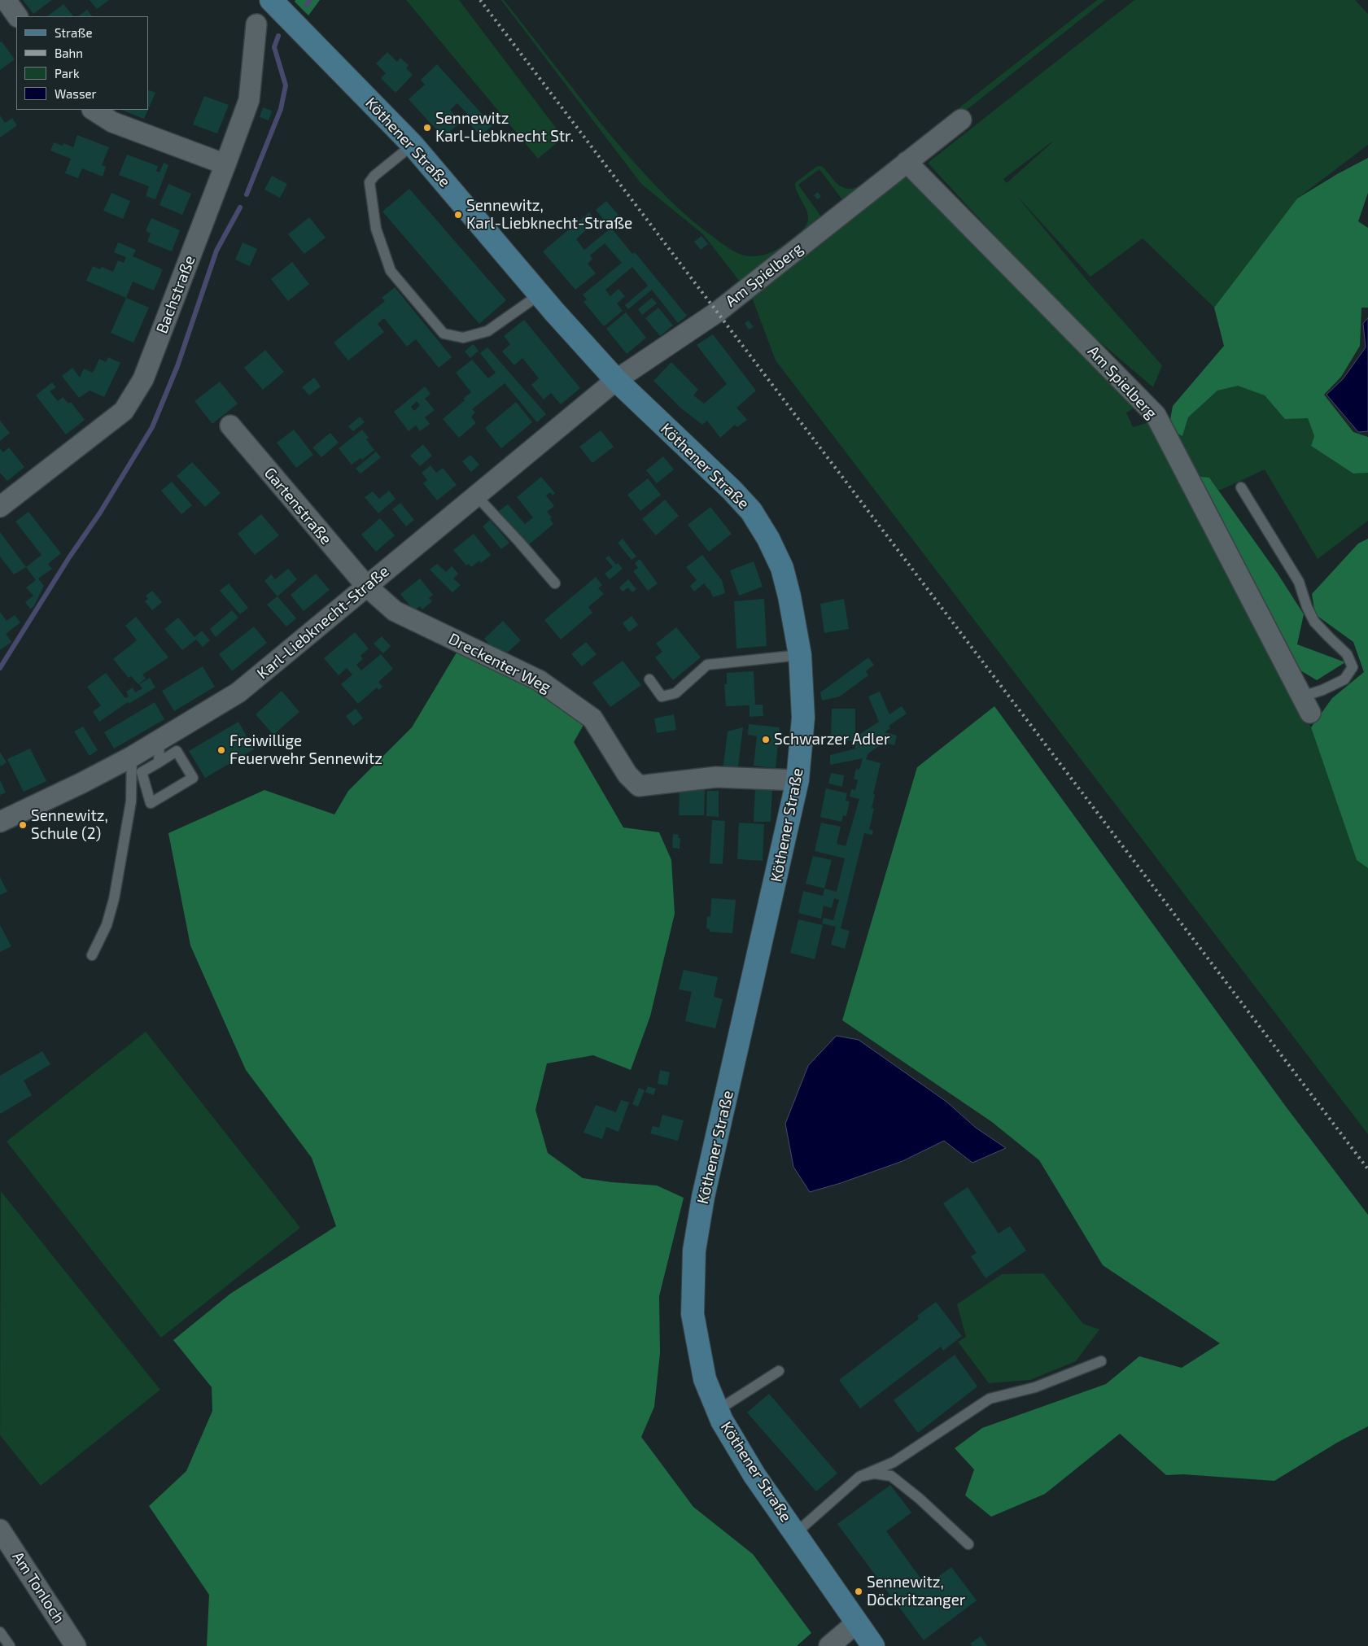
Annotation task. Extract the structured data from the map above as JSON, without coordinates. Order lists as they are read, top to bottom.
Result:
{
  "streets": {
    "main road": ["Köthener Straße"],
    "street": [
      "Am Spielberg",
      "Bachstraße",
      "Gartenstraße",
      "Karl-Liebknecht-Straße",
      "Dreckenter Weg",
      "Am Tonloch"
    ]
  },
  "crossings": [
    ["Köthener Straße", "Am Spielberg"],
    ["Köthener Straße", "Karl-Liebknecht-Straße"],
    ["Köthener Straße", "Dreckenter Weg"],
    ["Am Spielberg", "Karl-Liebknecht-Straße"],
    ["Gartenstraße", "Karl-Liebknecht-Straße"],
    ["Gartenstraße", "Dreckenter Weg"],
    ["Karl-Liebknecht-Straße", "Dreckenter Weg"]
  ],
  "places": [
    "Sennewitz Karl-Liebknecht Str.",
    "Sennewitz, Karl-Liebknecht-Straße",
    "Schwarzer Adler",
    "Freiwillige Feuerwehr Sennewitz",
    "Sennewitz, Schule (2)",
    "Sennewitz, Döckritzanger"
  ],
  "legend": [
    "Straße",
    "Bahn",
    "Park",
    "Wasser"
  ]
}
